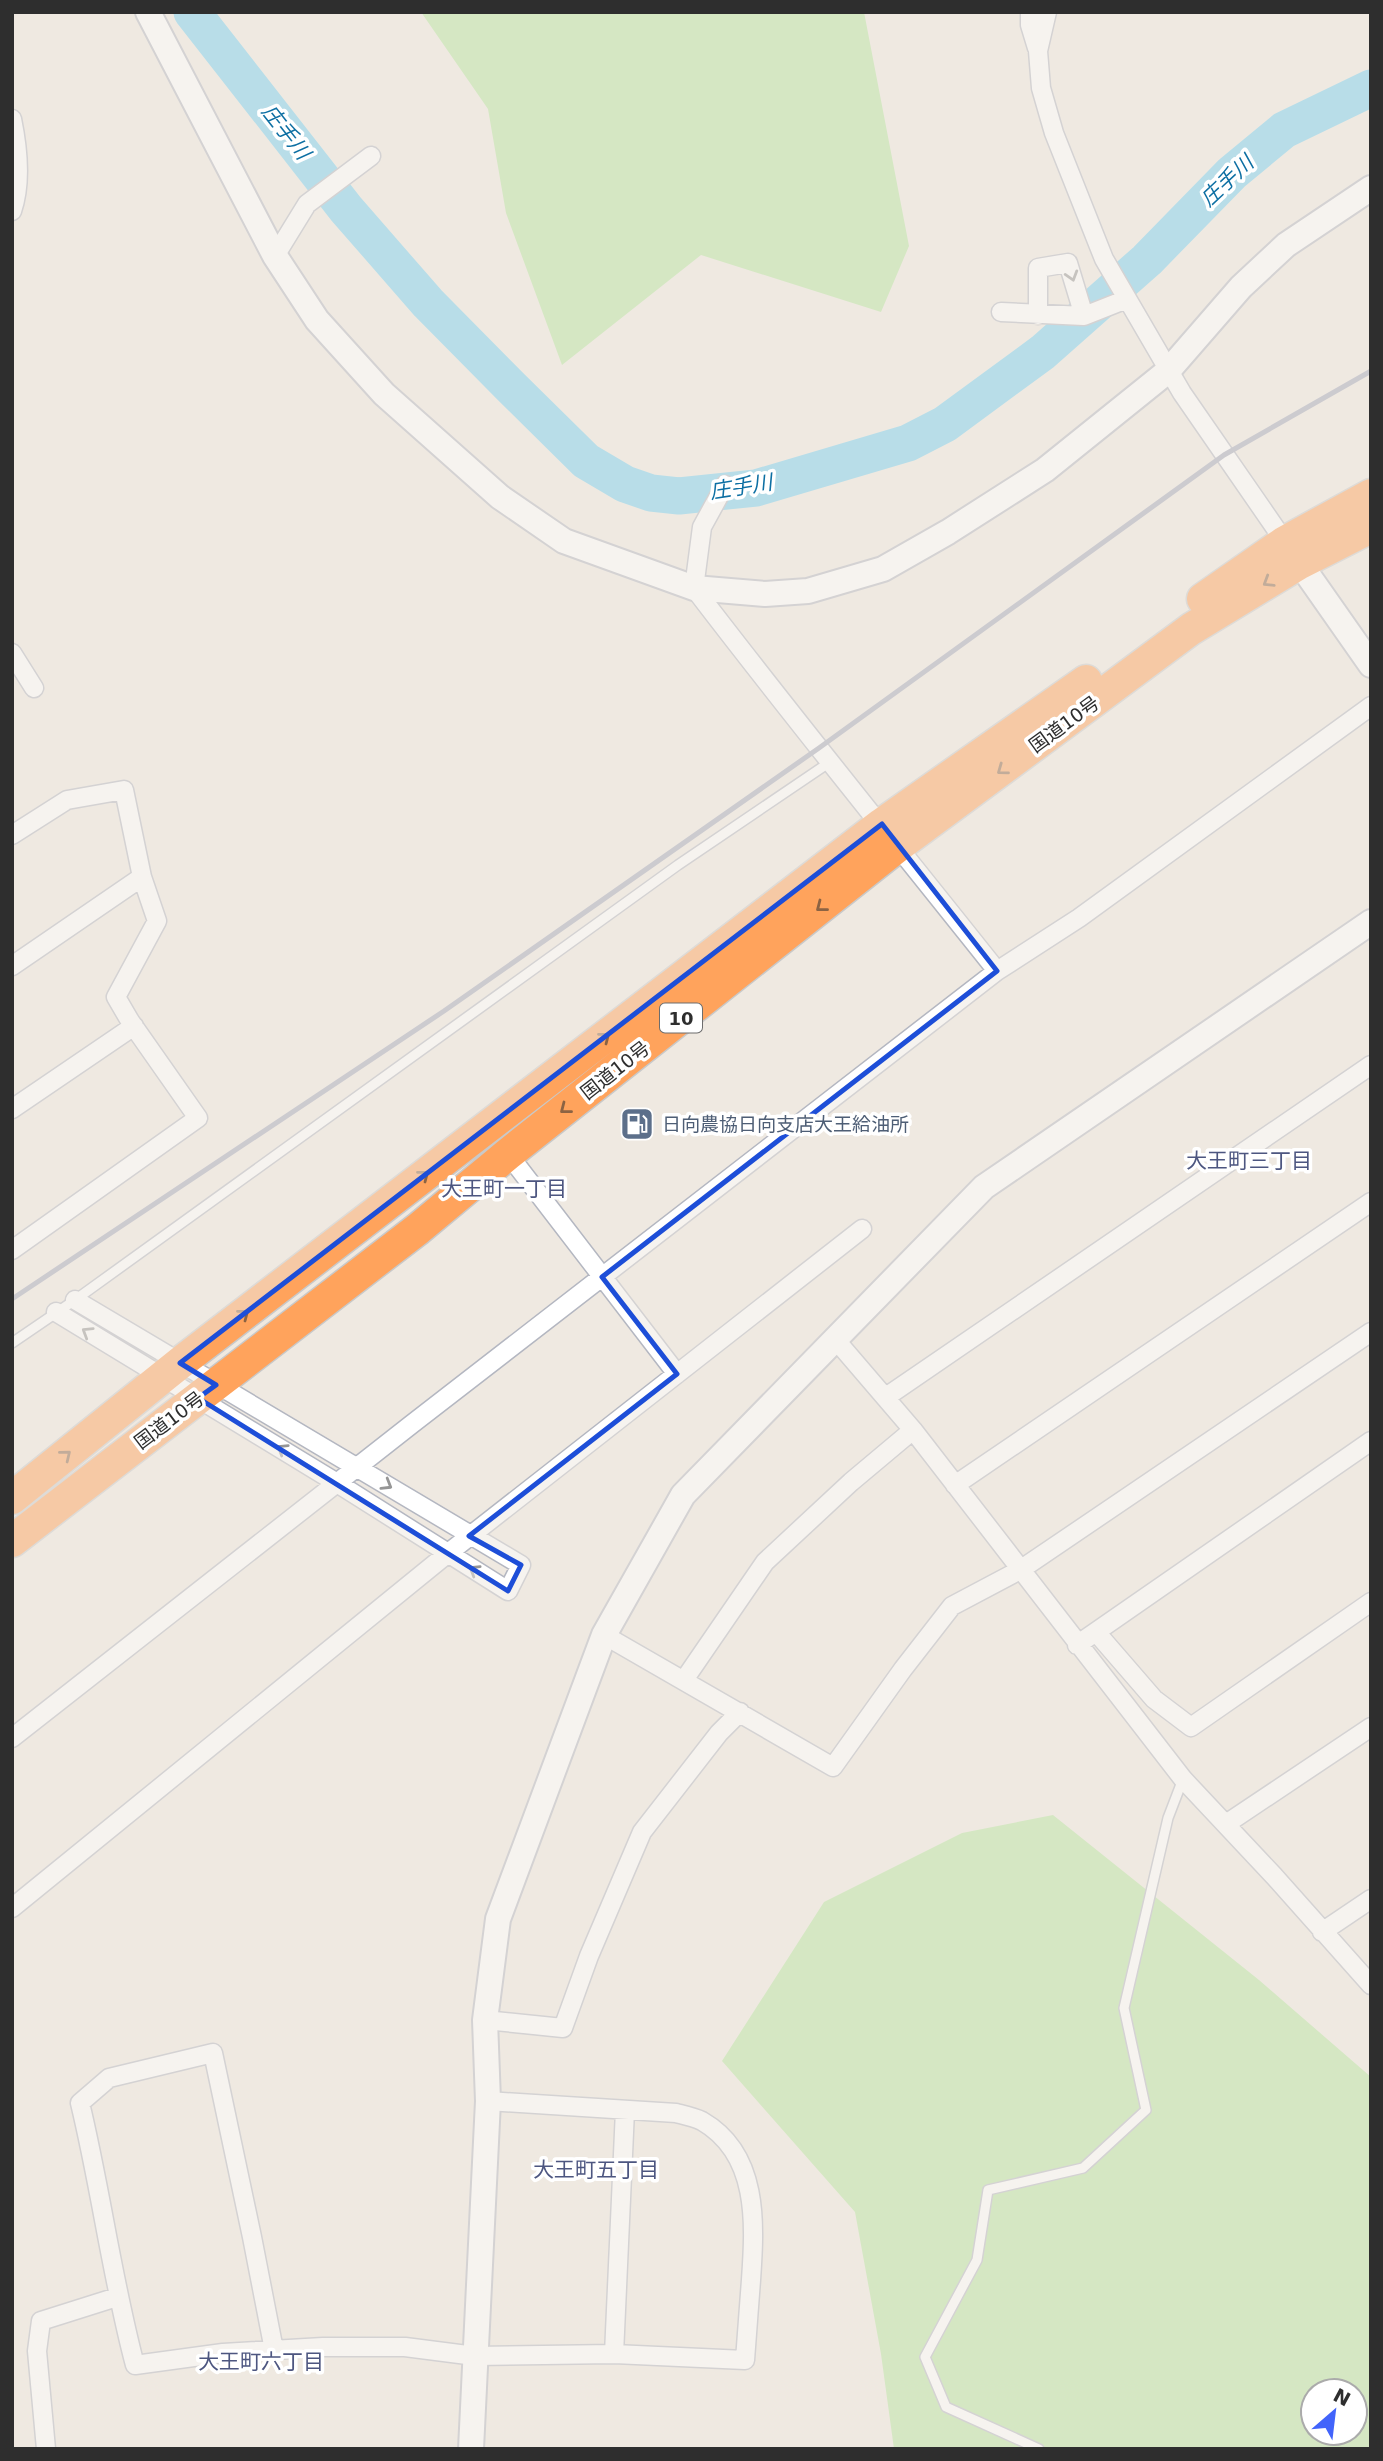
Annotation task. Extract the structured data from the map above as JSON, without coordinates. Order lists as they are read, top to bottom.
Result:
{
  "streets": {
    "highway": ["国道10号", "10"]
  },
  "districts": [
    "大王町三丁目",
    "大王町一丁目",
    "大王町五丁目",
    "大王町六丁目"
  ],
  "water": ["庄手川"],
  "places": {
    "fuel station": ["日向農協日向支店大王給油所"]
  },
  "north": "top right"
}
